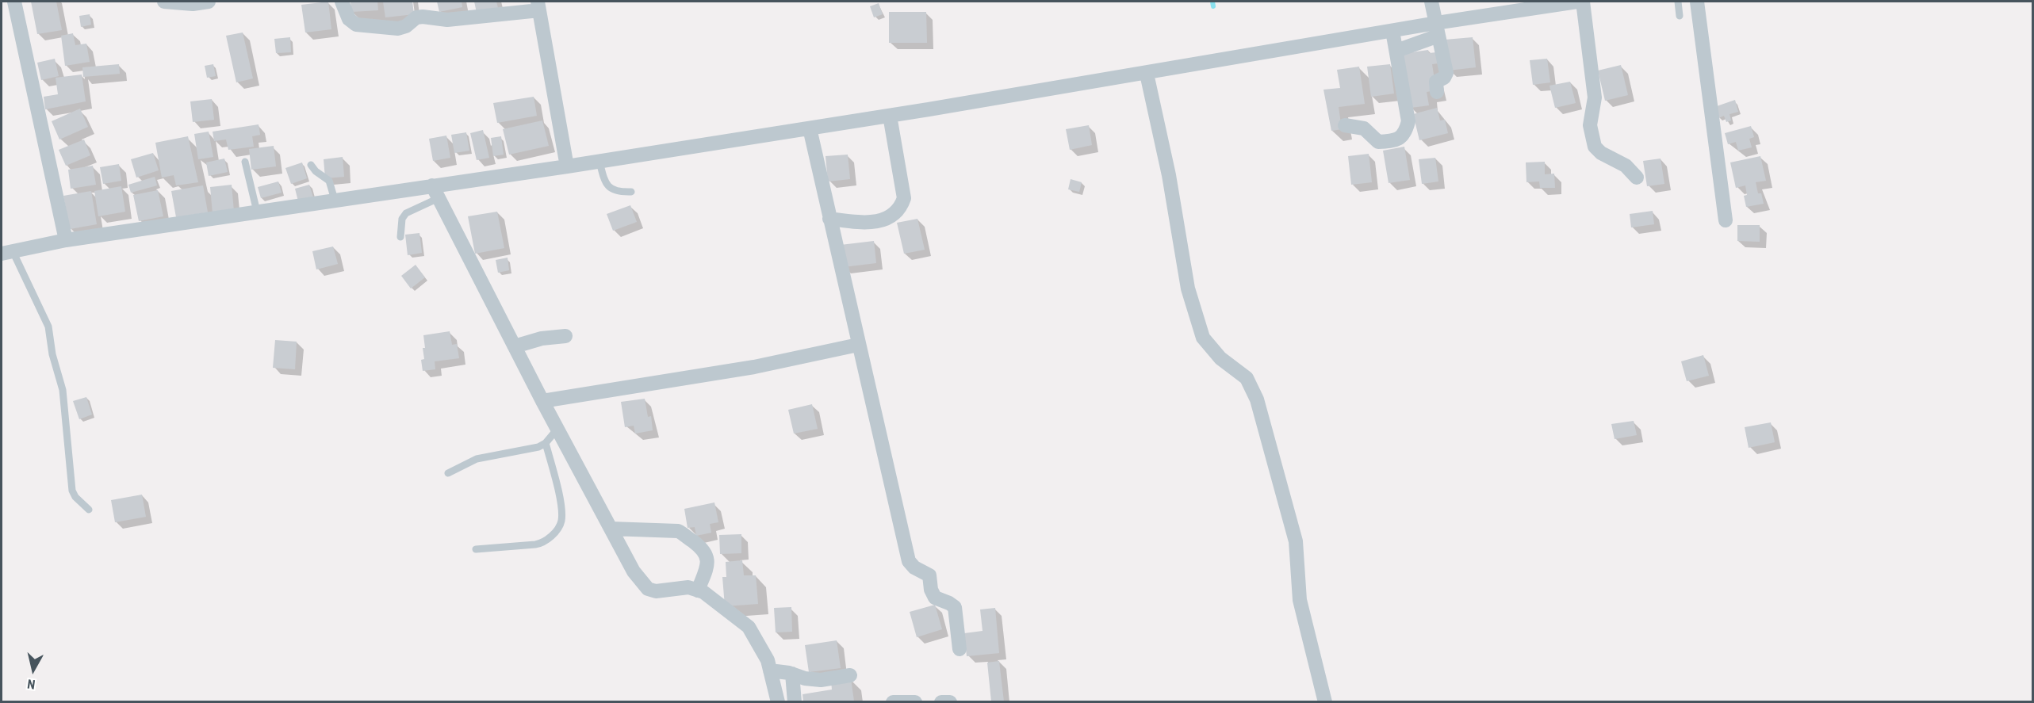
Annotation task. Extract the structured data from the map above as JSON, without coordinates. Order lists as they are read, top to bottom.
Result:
{
  "north": "bottom"
}
